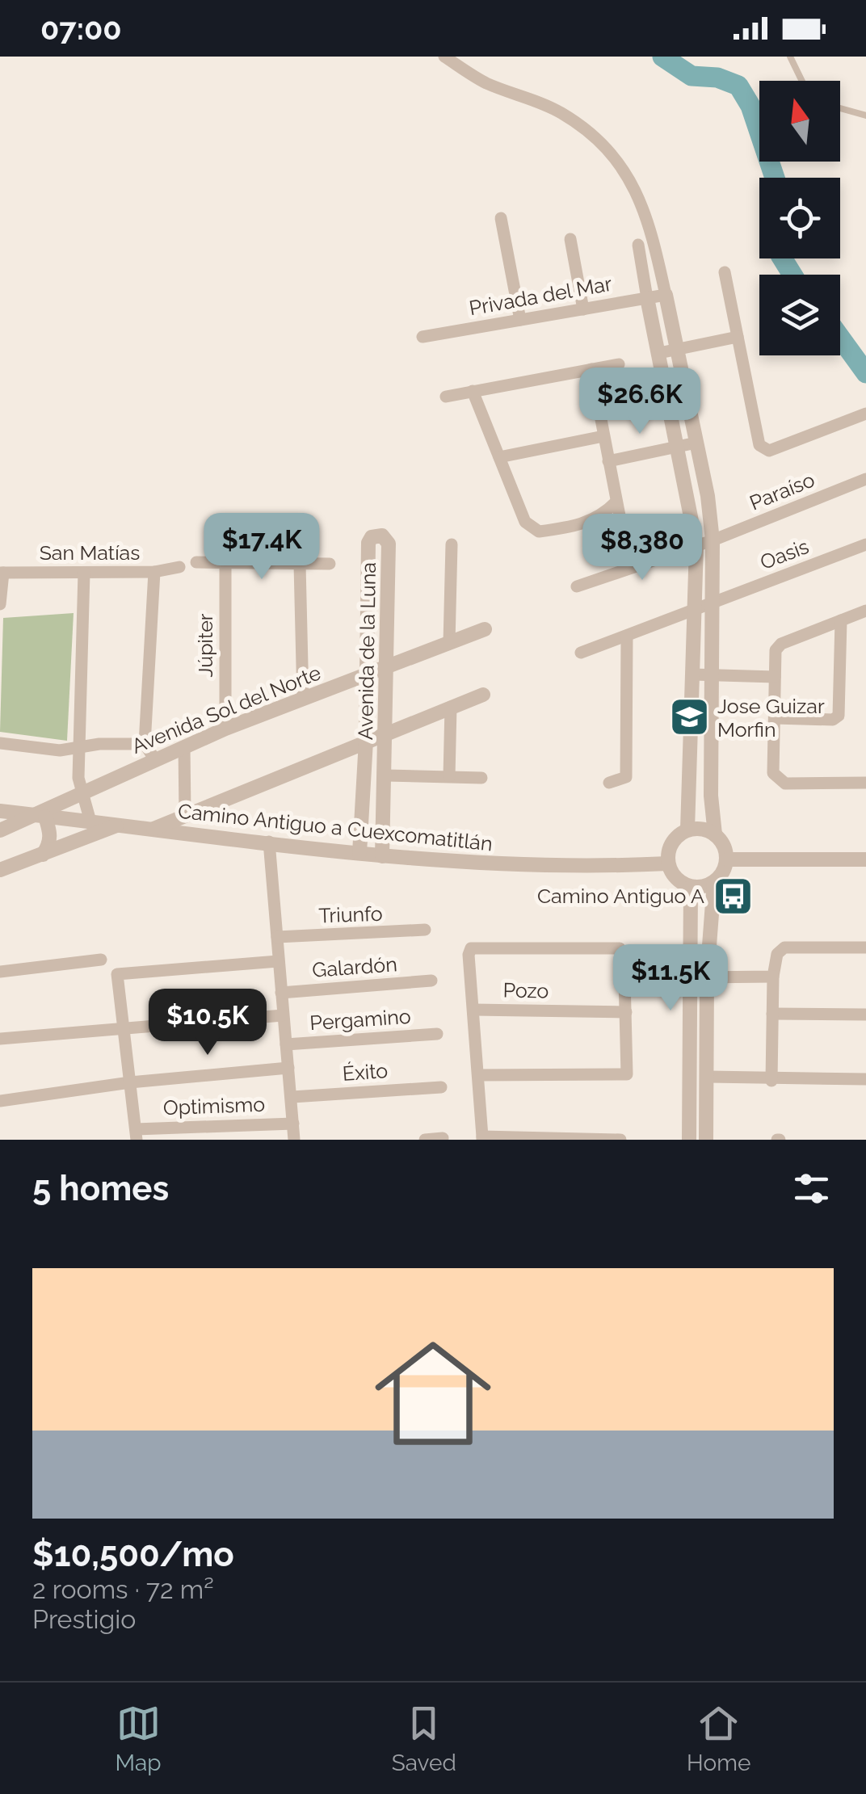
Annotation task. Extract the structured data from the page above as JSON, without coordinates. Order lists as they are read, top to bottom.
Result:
{
  "streets": {
    "street": [
      "Privada del Mar",
      "Paraíso",
      "San Matías",
      "Oasis",
      "Júpiter",
      "Avenida de la Luna",
      "Avenida Sol del Norte",
      "Camino Antiguo a Cuexcomatitlán",
      "Triunfo",
      "Galardón",
      "Pozo",
      "Pergamino",
      "Éxito",
      "Optimismo"
    ]
  },
  "crossings": [
    ["Júpiter", "Avenida Sol del Norte"],
    ["Avenida de la Luna", "Avenida Sol del Norte"],
    ["Avenida de la Luna", "Camino Antiguo a Cuexcomatitlán"],
    ["Avenida Sol del Norte", "Camino Antiguo a Cuexcomatitlán"]
  ],
  "places": {
    "school or university": ["Jose Guizar Morfin"],
    "bus stop": ["Camino Antiguo A"]
  },
  "north": "top",
  "page": {
    "status": "07:00",
    "price": [
      "$26.6K",
      "$17.4K",
      "$8,380",
      "$11.5K",
      "$10.5K"
    ],
    "heading": "5 homes",
    "list": [
      {
        "name": "$10,500/mo",
        "note": "2 rooms · 72 m² · Prestigio"
      }
    ],
    "tabs": ["Map", "Saved", "Home"]
  }
}
